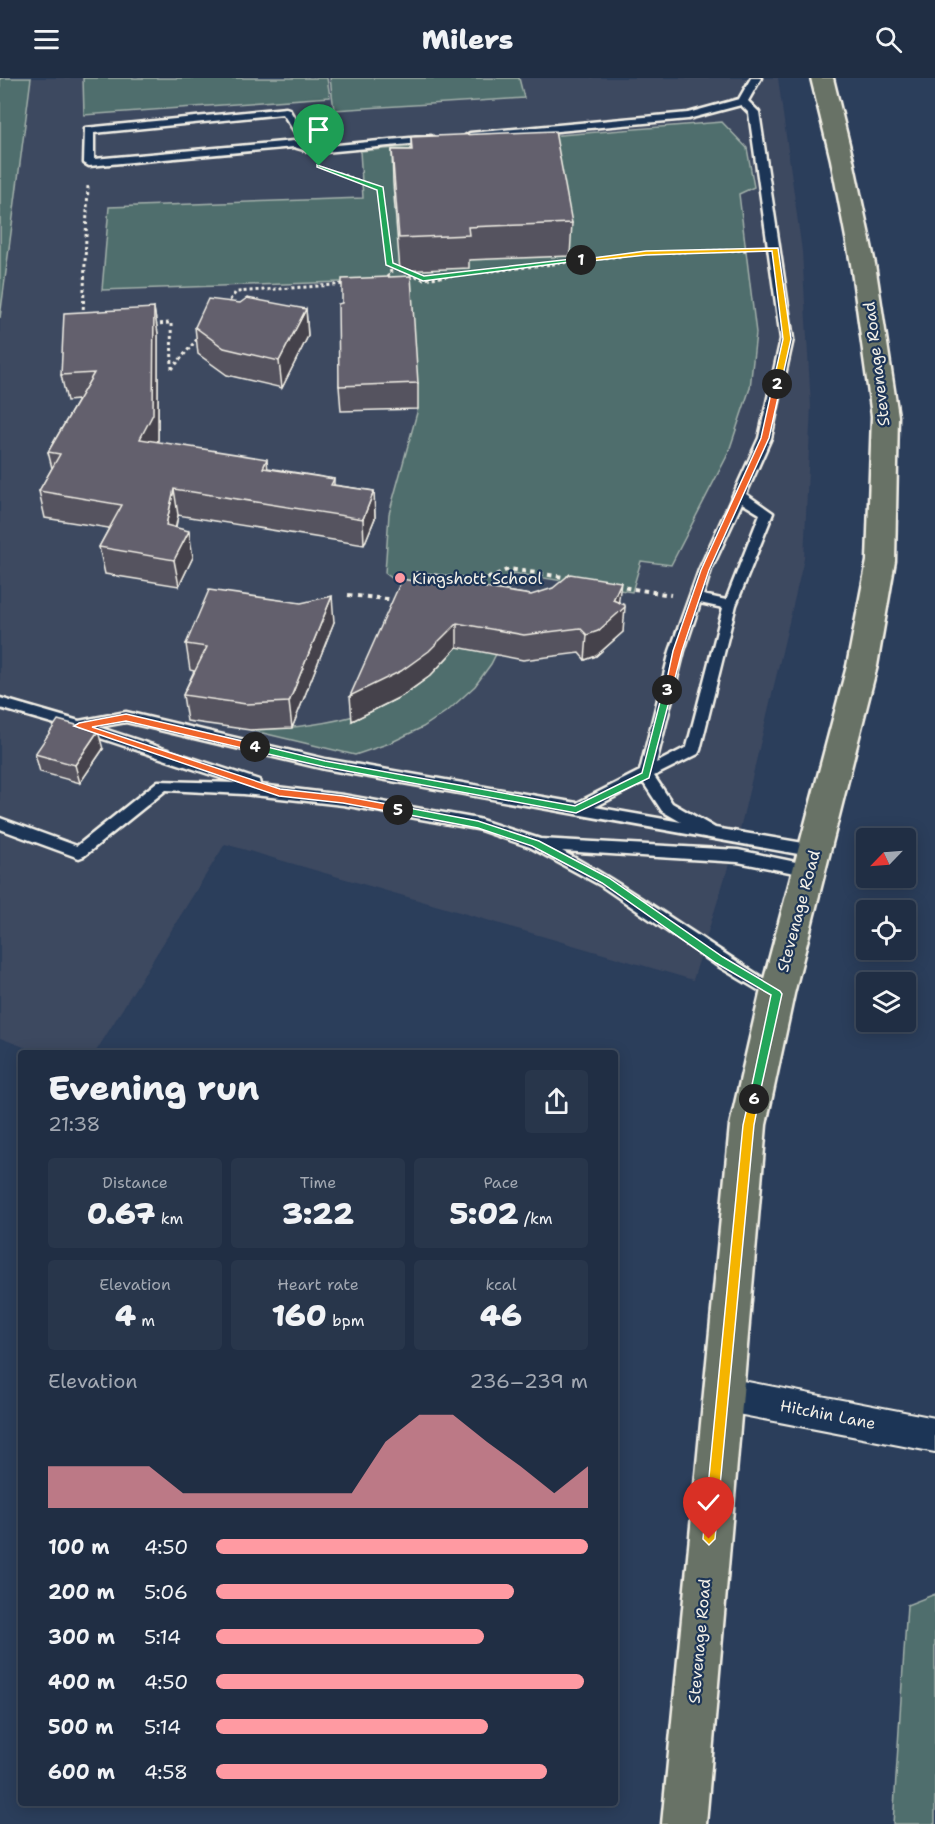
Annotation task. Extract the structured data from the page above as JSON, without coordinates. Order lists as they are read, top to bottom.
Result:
{
  "streets": {
    "main road": ["Stevenage Road"],
    "street": ["Hitchin Lane"]
  },
  "crossings": [
    ["Stevenage Road", "Hitchin Lane"]
  ],
  "places": ["Kingshott School"],
  "north": "bottom left",
  "page": {
    "header": "Milers",
    "pins": [
      "1",
      "2",
      "3",
      "4",
      "5",
      "6"
    ],
    "heading": ["Evening run", "21:38"],
    "stats": [
      ["Distance", "0.67 km"],
      ["Time", "3:22"],
      ["Pace", "5:02 /km"],
      ["Elevation", "4 m"],
      ["Heart rate", "160 bpm"],
      ["kcal", "46"]
    ],
    "chart": ["Elevation", "236–239 m"],
    "list": [
      {
        "name": "100 m",
        "note": "4:50"
      },
      {
        "name": "200 m",
        "note": "5:06"
      },
      {
        "name": "300 m",
        "note": "5:14"
      },
      {
        "name": "400 m",
        "note": "4:50"
      },
      {
        "name": "500 m",
        "note": "5:14"
      },
      {
        "name": "600 m",
        "note": "4:58"
      }
    ]
  }
}
